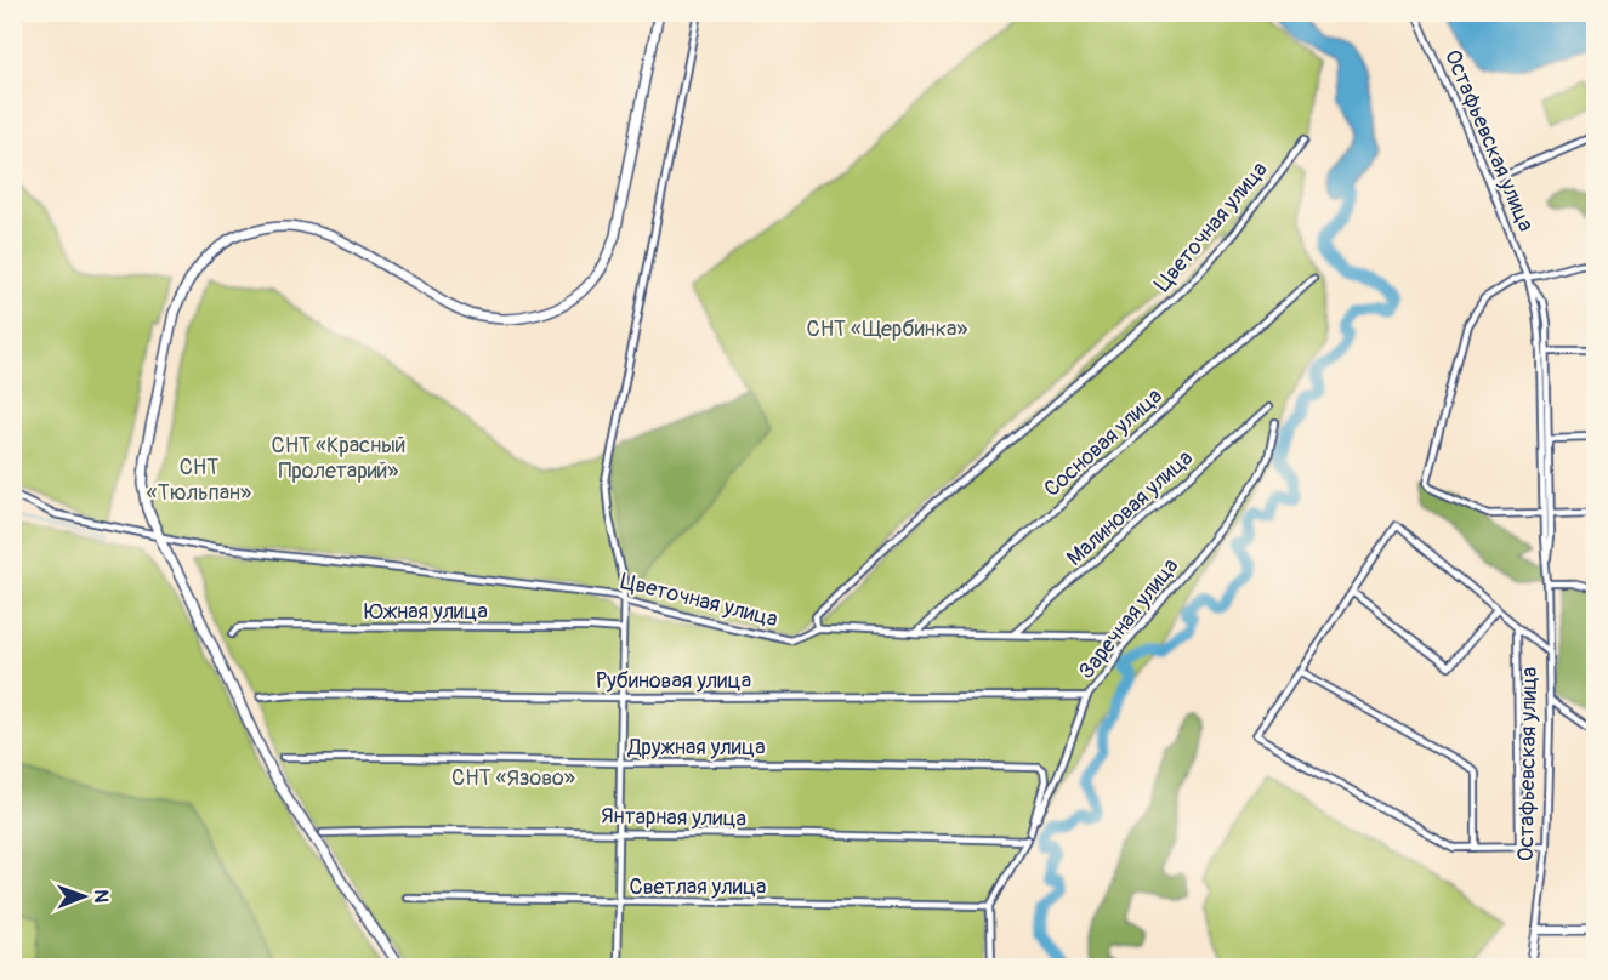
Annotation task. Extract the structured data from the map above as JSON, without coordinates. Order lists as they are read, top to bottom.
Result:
{
  "streets": {
    "street": [
      "Остафьевская улица",
      "Цветочная улица",
      "Сосновая улица",
      "Малиновая улица",
      "Южная улица",
      "Заречная улица",
      "Рубиновая улица",
      "Дружная улица",
      "Янтарная улица",
      "Светлая улица"
    ]
  },
  "crossings": [
    ["Заречная улица", "Рубиновая улица"],
    ["Заречная улица", "Дружная улица"],
    ["Заречная улица", "Янтарная улица"],
    ["Заречная улица", "Светлая улица"]
  ],
  "parks": [
    "СНТ «Щербинка»",
    "СНТ «Красный Пролетарий»",
    "СНТ «Тюльпан»",
    "СНТ «Язово»"
  ],
  "north": "right"
}
